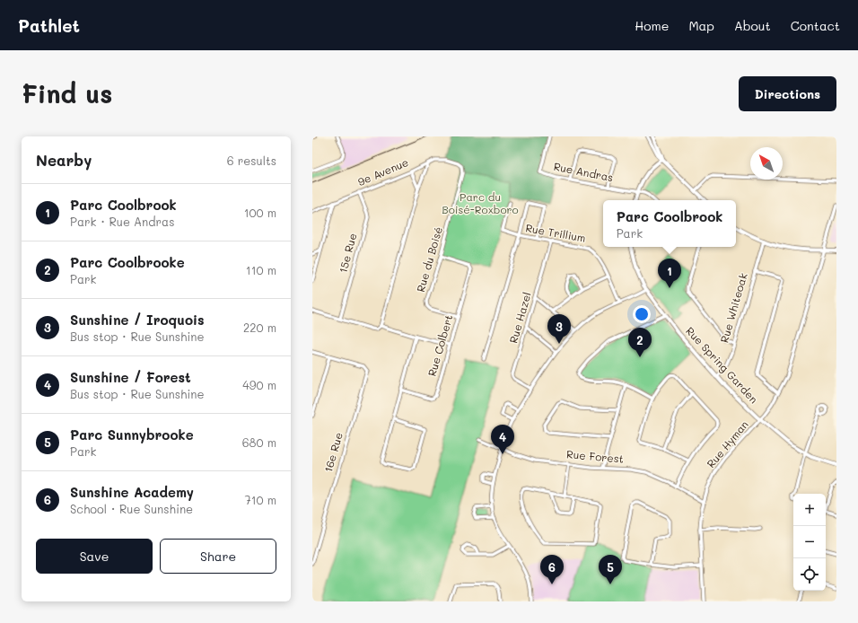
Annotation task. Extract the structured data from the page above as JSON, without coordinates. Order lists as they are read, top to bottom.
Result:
{
  "streets": {
    "street": [
      "9e Avenue",
      "Rue Andras",
      "Rue Trillium",
      "15e Rue",
      "Rue du Boisé",
      "Rue Whiteoak",
      "Rue Hazel",
      "Rue Colbert",
      "Rue Spring Garden",
      "Rue Hyman",
      "16e Rue",
      "Rue Forest"
    ]
  },
  "crossings": [
    ["9e Avenue", "15e Rue"],
    ["9e Avenue", "Rue du Boisé"],
    ["Rue Trillium", "Rue Hazel"],
    ["Rue du Boisé", "Rue Colbert"],
    ["Rue Whiteoak", "Rue Spring Garden"],
    ["Rue Spring Garden", "Rue Hyman"],
    ["Rue Hyman", "Rue Forest"]
  ],
  "parks": ["Parc du Boisé-Roxboro"],
  "north": "top left",
  "page": {
    "header": "Pathlet",
    "nav": [
      "Home",
      "Map",
      "About",
      "Contact"
    ],
    "buttons": [
      "Directions",
      ["Save", "Share"]
    ],
    "title": "Find us",
    "heading": ["Nearby", "6 results"],
    "list": [
      {
        "mark": "1",
        "name": "Parc Coolbrook",
        "note": "Park · Rue Andras",
        "value": "100 m"
      },
      {
        "mark": "2",
        "name": "Parc Coolbrooke",
        "note": "Park",
        "value": "110 m"
      },
      {
        "mark": "3",
        "name": "Sunshine / Iroquois",
        "note": "Bus stop · Rue Sunshine",
        "value": "220 m"
      },
      {
        "mark": "4",
        "name": "Sunshine / Forest",
        "note": "Bus stop · Rue Sunshine",
        "value": "490 m"
      },
      {
        "mark": "5",
        "name": "Parc Sunnybrooke",
        "note": "Park",
        "value": "680 m"
      },
      {
        "mark": "6",
        "name": "Sunshine Academy",
        "note": "School · Rue Sunshine",
        "value": "710 m"
      }
    ],
    "popup": ["Parc Coolbrook", "Park"],
    "pins": [
      "1",
      "3",
      "2",
      "4",
      "5",
      "6"
    ],
    "map_buttons": ["+", "−"]
  }
}
